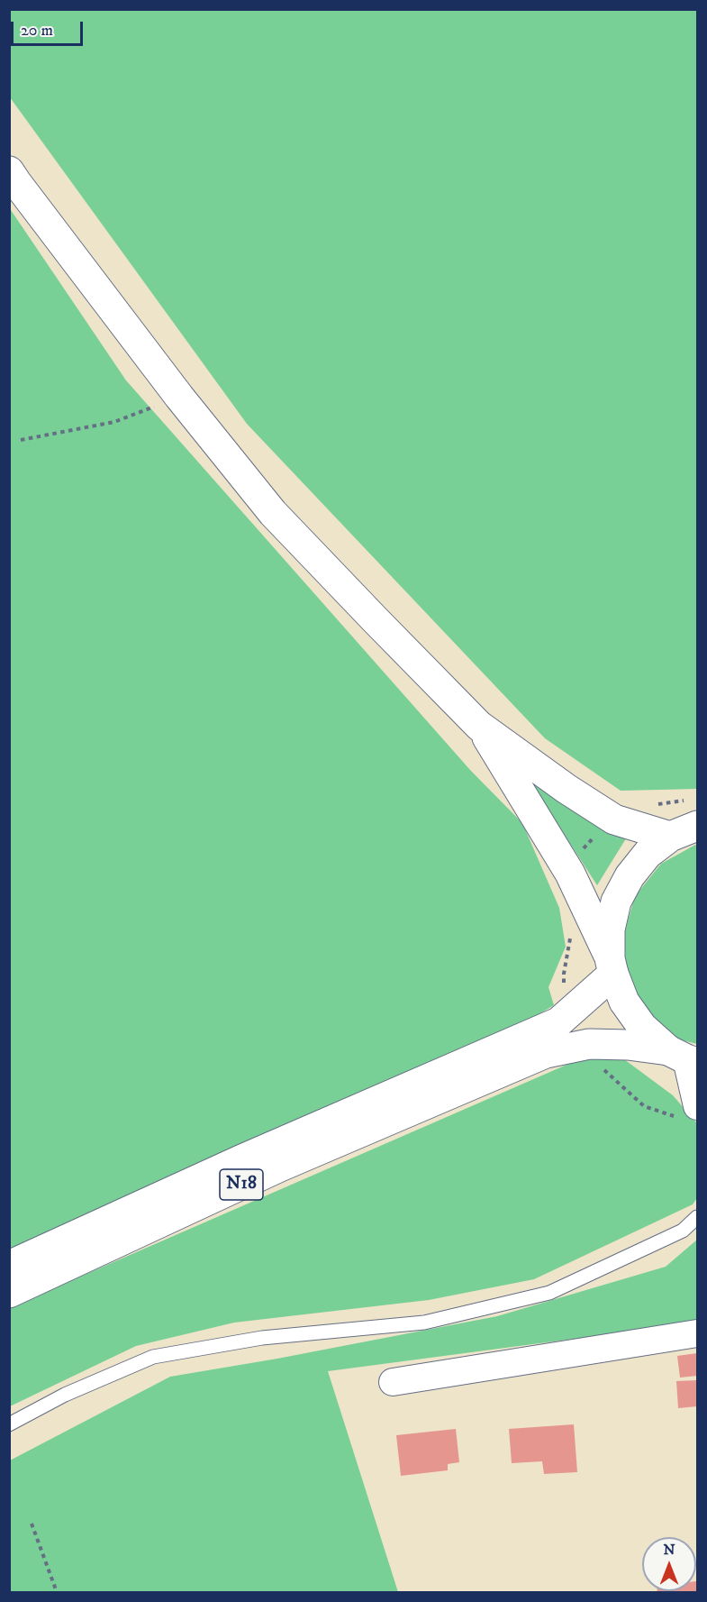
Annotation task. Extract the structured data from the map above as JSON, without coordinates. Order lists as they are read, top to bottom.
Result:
{
  "streets": {
    "main road": ["N18"]
  },
  "scale_bar": "20 m",
  "north": "top"
}
